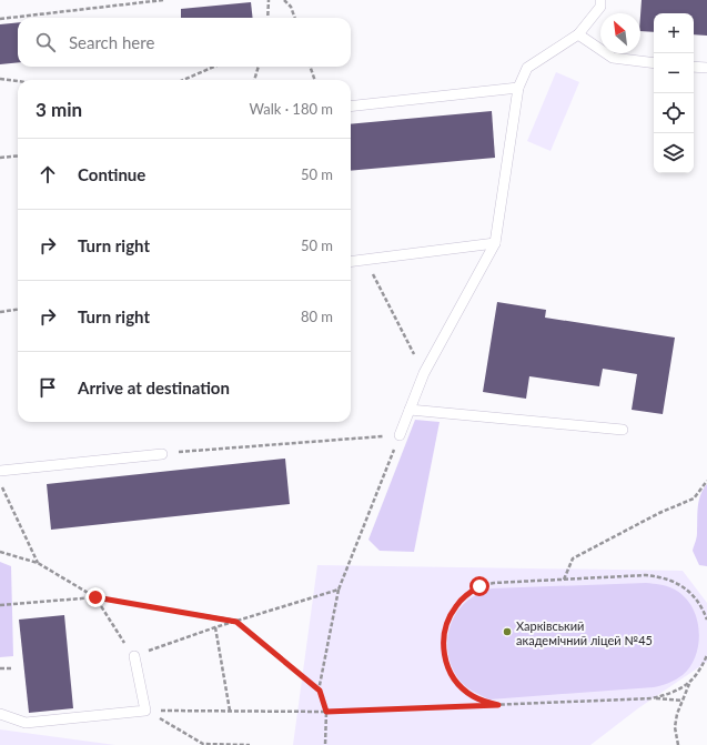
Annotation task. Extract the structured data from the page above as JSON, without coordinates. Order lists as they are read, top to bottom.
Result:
{
  "places": ["Харківський академічний ліцей №45"],
  "north": "top left",
  "page": {
    "map_buttons": ["+", "−"],
    "search": "Search here",
    "heading": ["3 min", "Walk · 180 m"],
    "list": [
      ["Continue", "50 m"],
      ["Turn right", "50 m"],
      ["Turn right", "80 m"],
      "Arrive at destination"
    ]
  }
}
